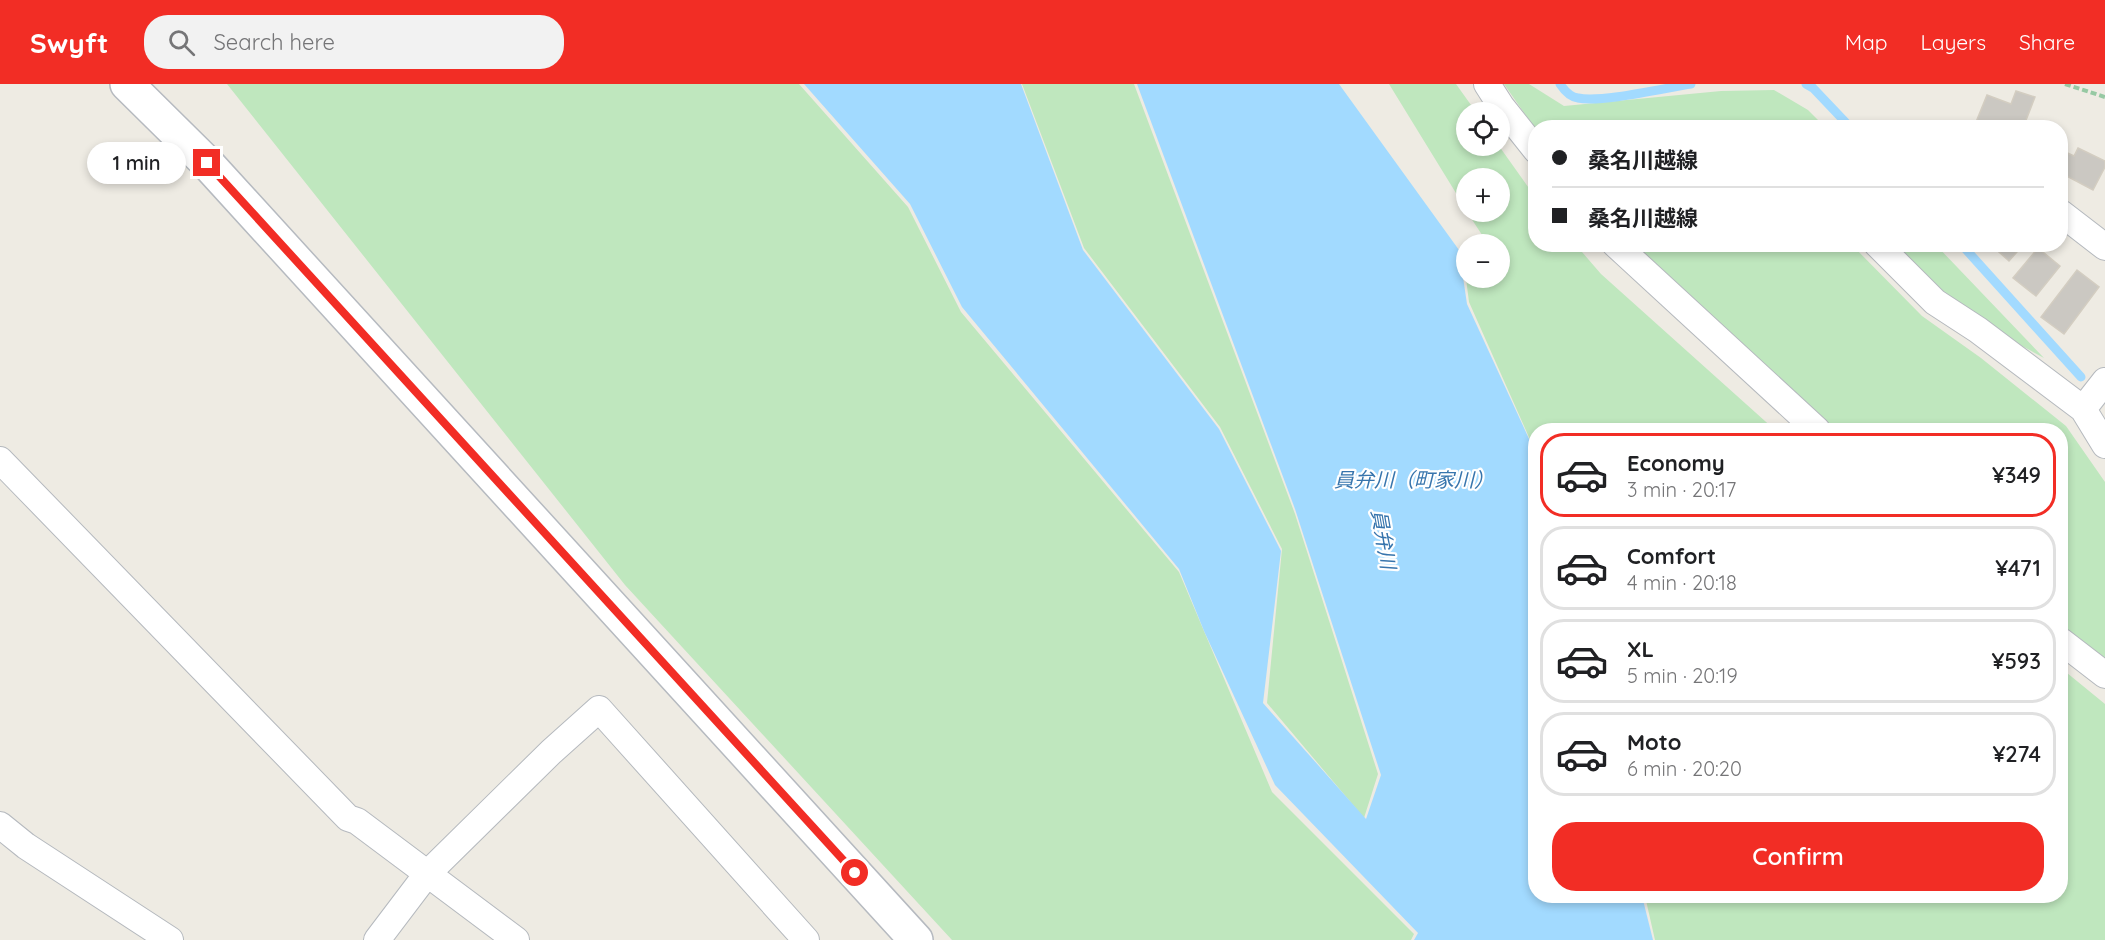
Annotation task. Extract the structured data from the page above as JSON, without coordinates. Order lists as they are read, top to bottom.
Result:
{
  "water": ["員弁川（町家川）", "員弁川"],
  "page": {
    "header": "Swyft",
    "search": "Search here",
    "nav": ["Map", "Layers", "Share"],
    "map_buttons": ["+", "−"],
    "banner": ["桑名川越線", "桑名川越線"],
    "bubble": "1 min",
    "list": [
      {
        "name": "Economy",
        "note": "3 min · 20:17",
        "value": "¥349"
      },
      {
        "name": "Comfort",
        "note": "4 min · 20:18",
        "value": "¥471"
      },
      {
        "name": "XL",
        "note": "5 min · 20:19",
        "value": "¥593"
      },
      {
        "name": "Moto",
        "note": "6 min · 20:20",
        "value": "¥274"
      }
    ],
    "buttons": "Confirm"
  }
}
